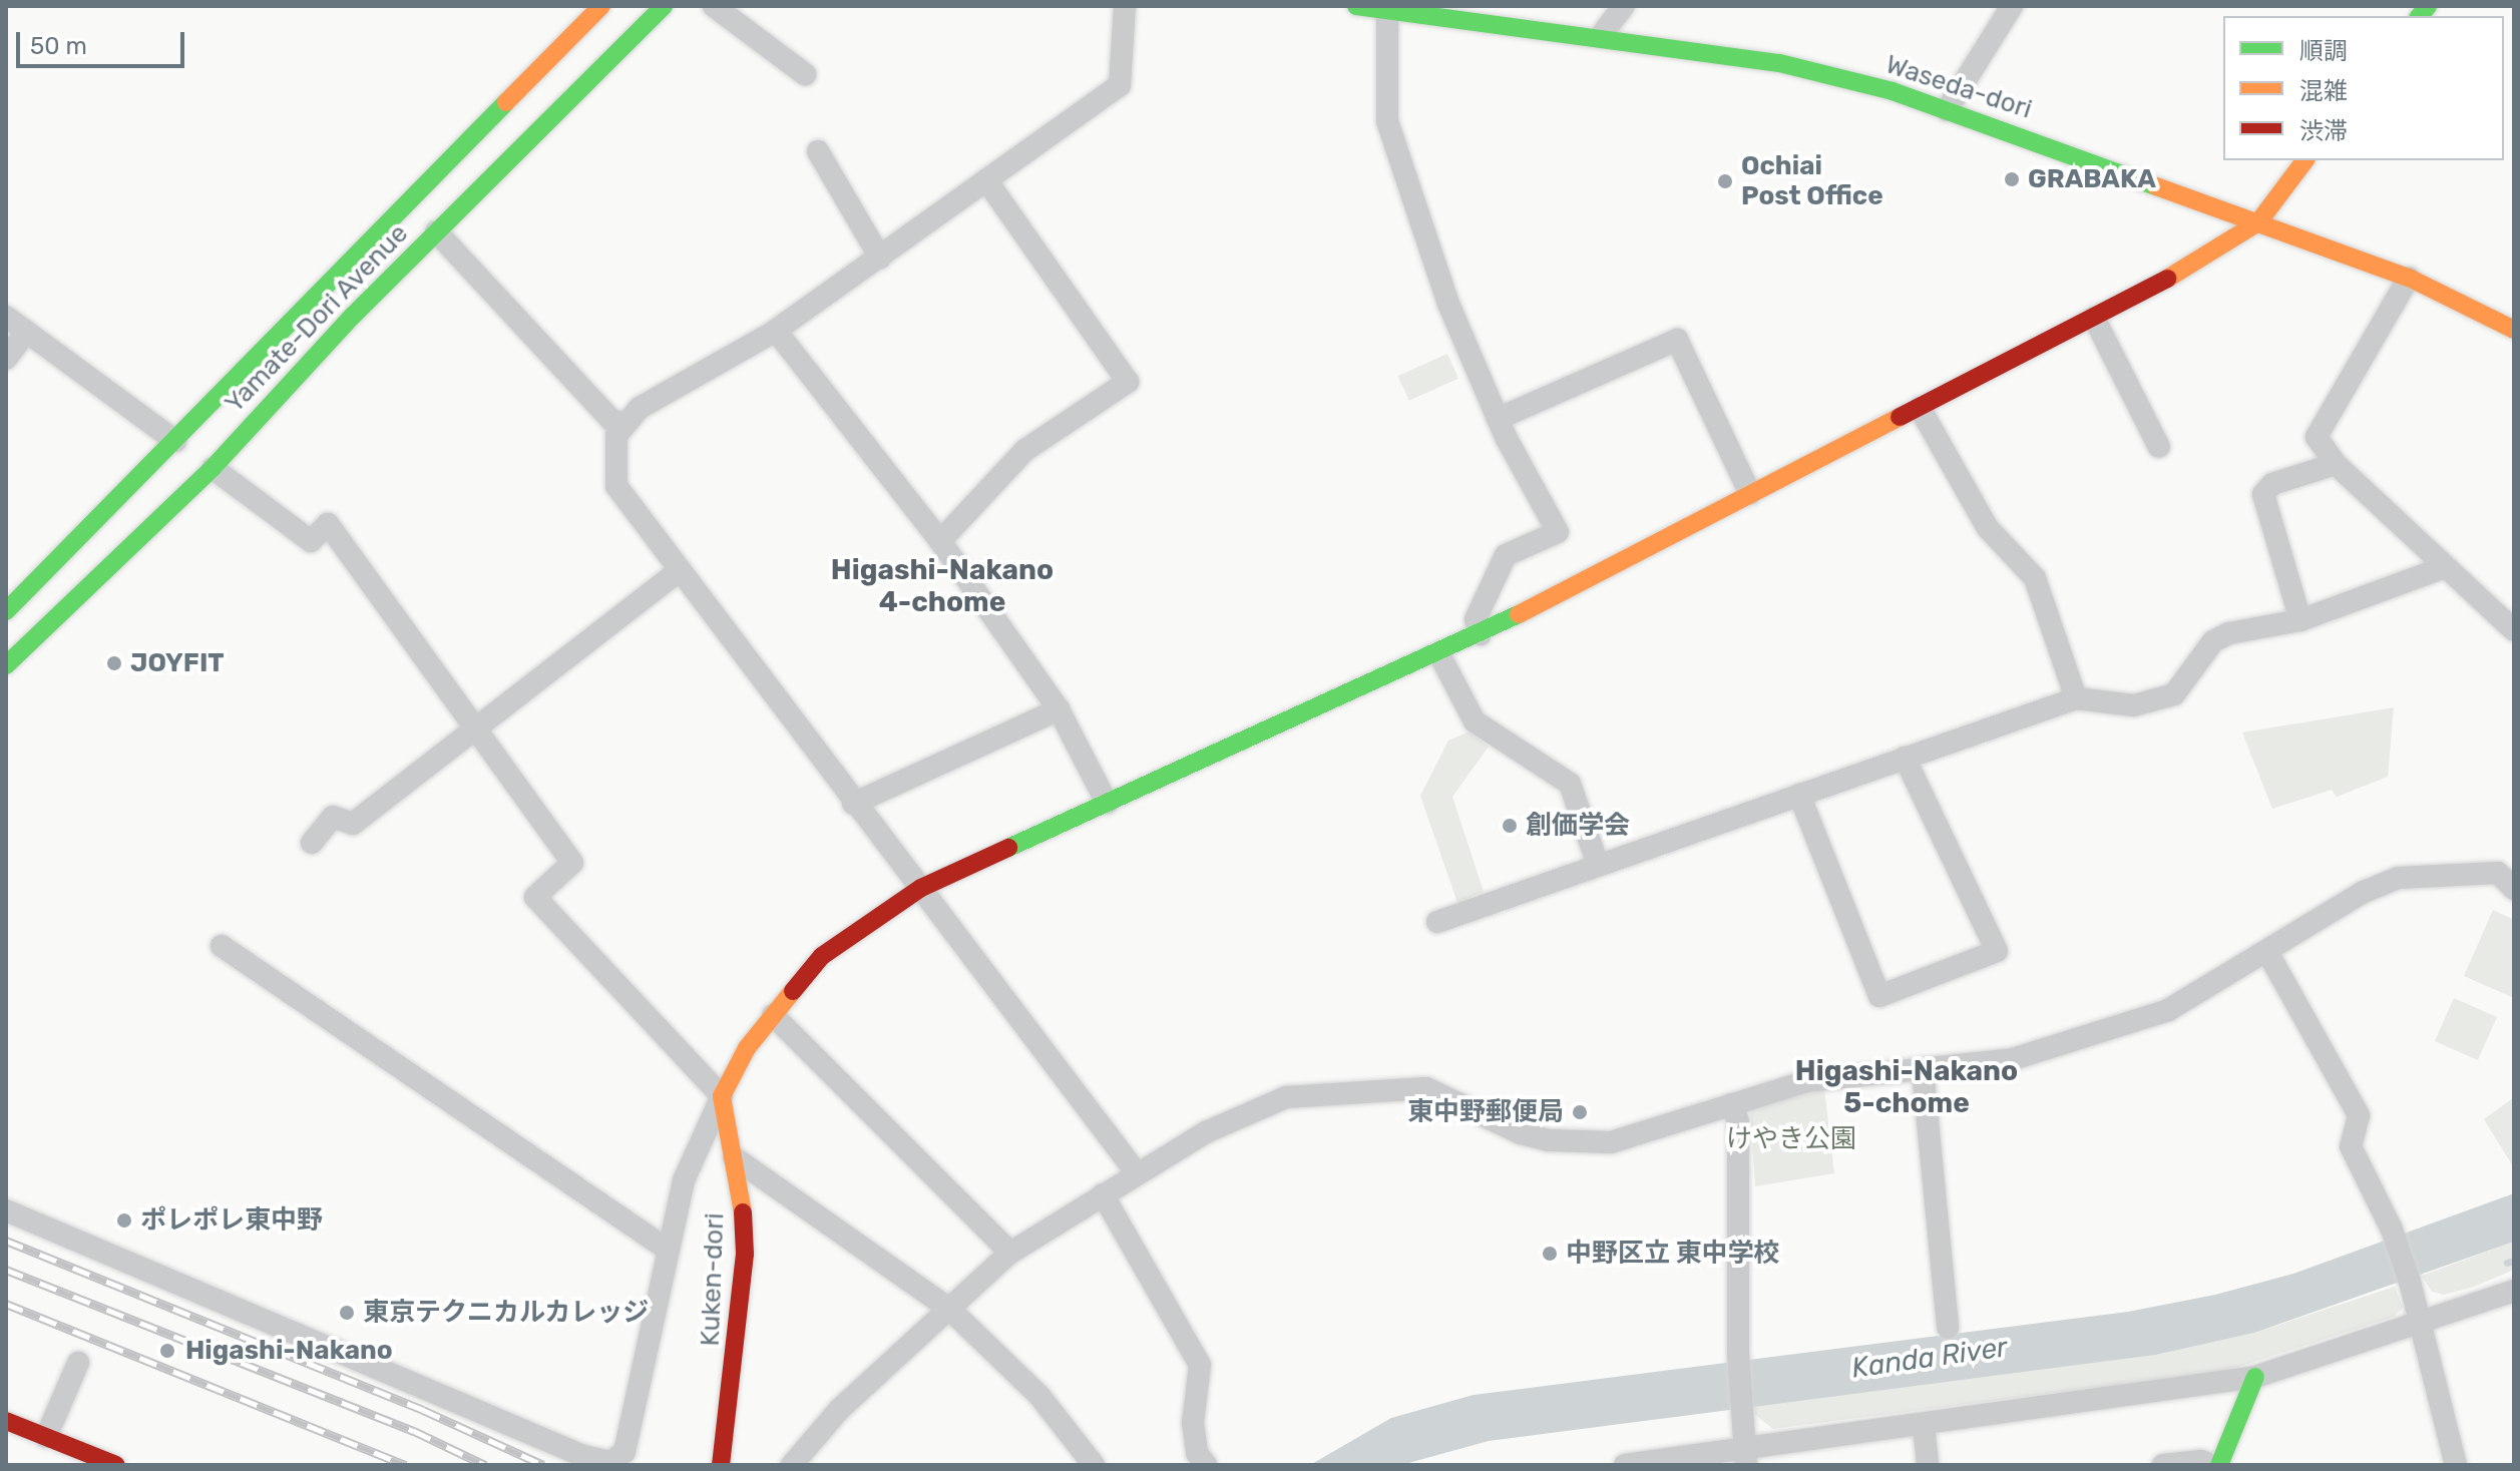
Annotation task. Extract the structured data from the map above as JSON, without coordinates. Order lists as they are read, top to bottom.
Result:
{
  "streets": {
    "main road": ["Waseda-dori", "Yamate-Dori Avenue", "Kuken-dori"]
  },
  "districts": ["Higashi-Nakano 4-chome", "Higashi-Nakano 5-chome"],
  "water": ["Kanda River"],
  "parks": ["けやき公園"],
  "places": [
    "GRABAKA",
    "Ochiai Post Office",
    "JOYFIT",
    "創価学会",
    "東中野郵便局",
    "ポレポレ東中野",
    "中野区立 東中学校",
    "東京テクニカルカレッジ",
    "Higashi-Nakano"
  ],
  "legend": ["順調", "混雑", "渋滞"],
  "scale_bar": "50 m"
}
